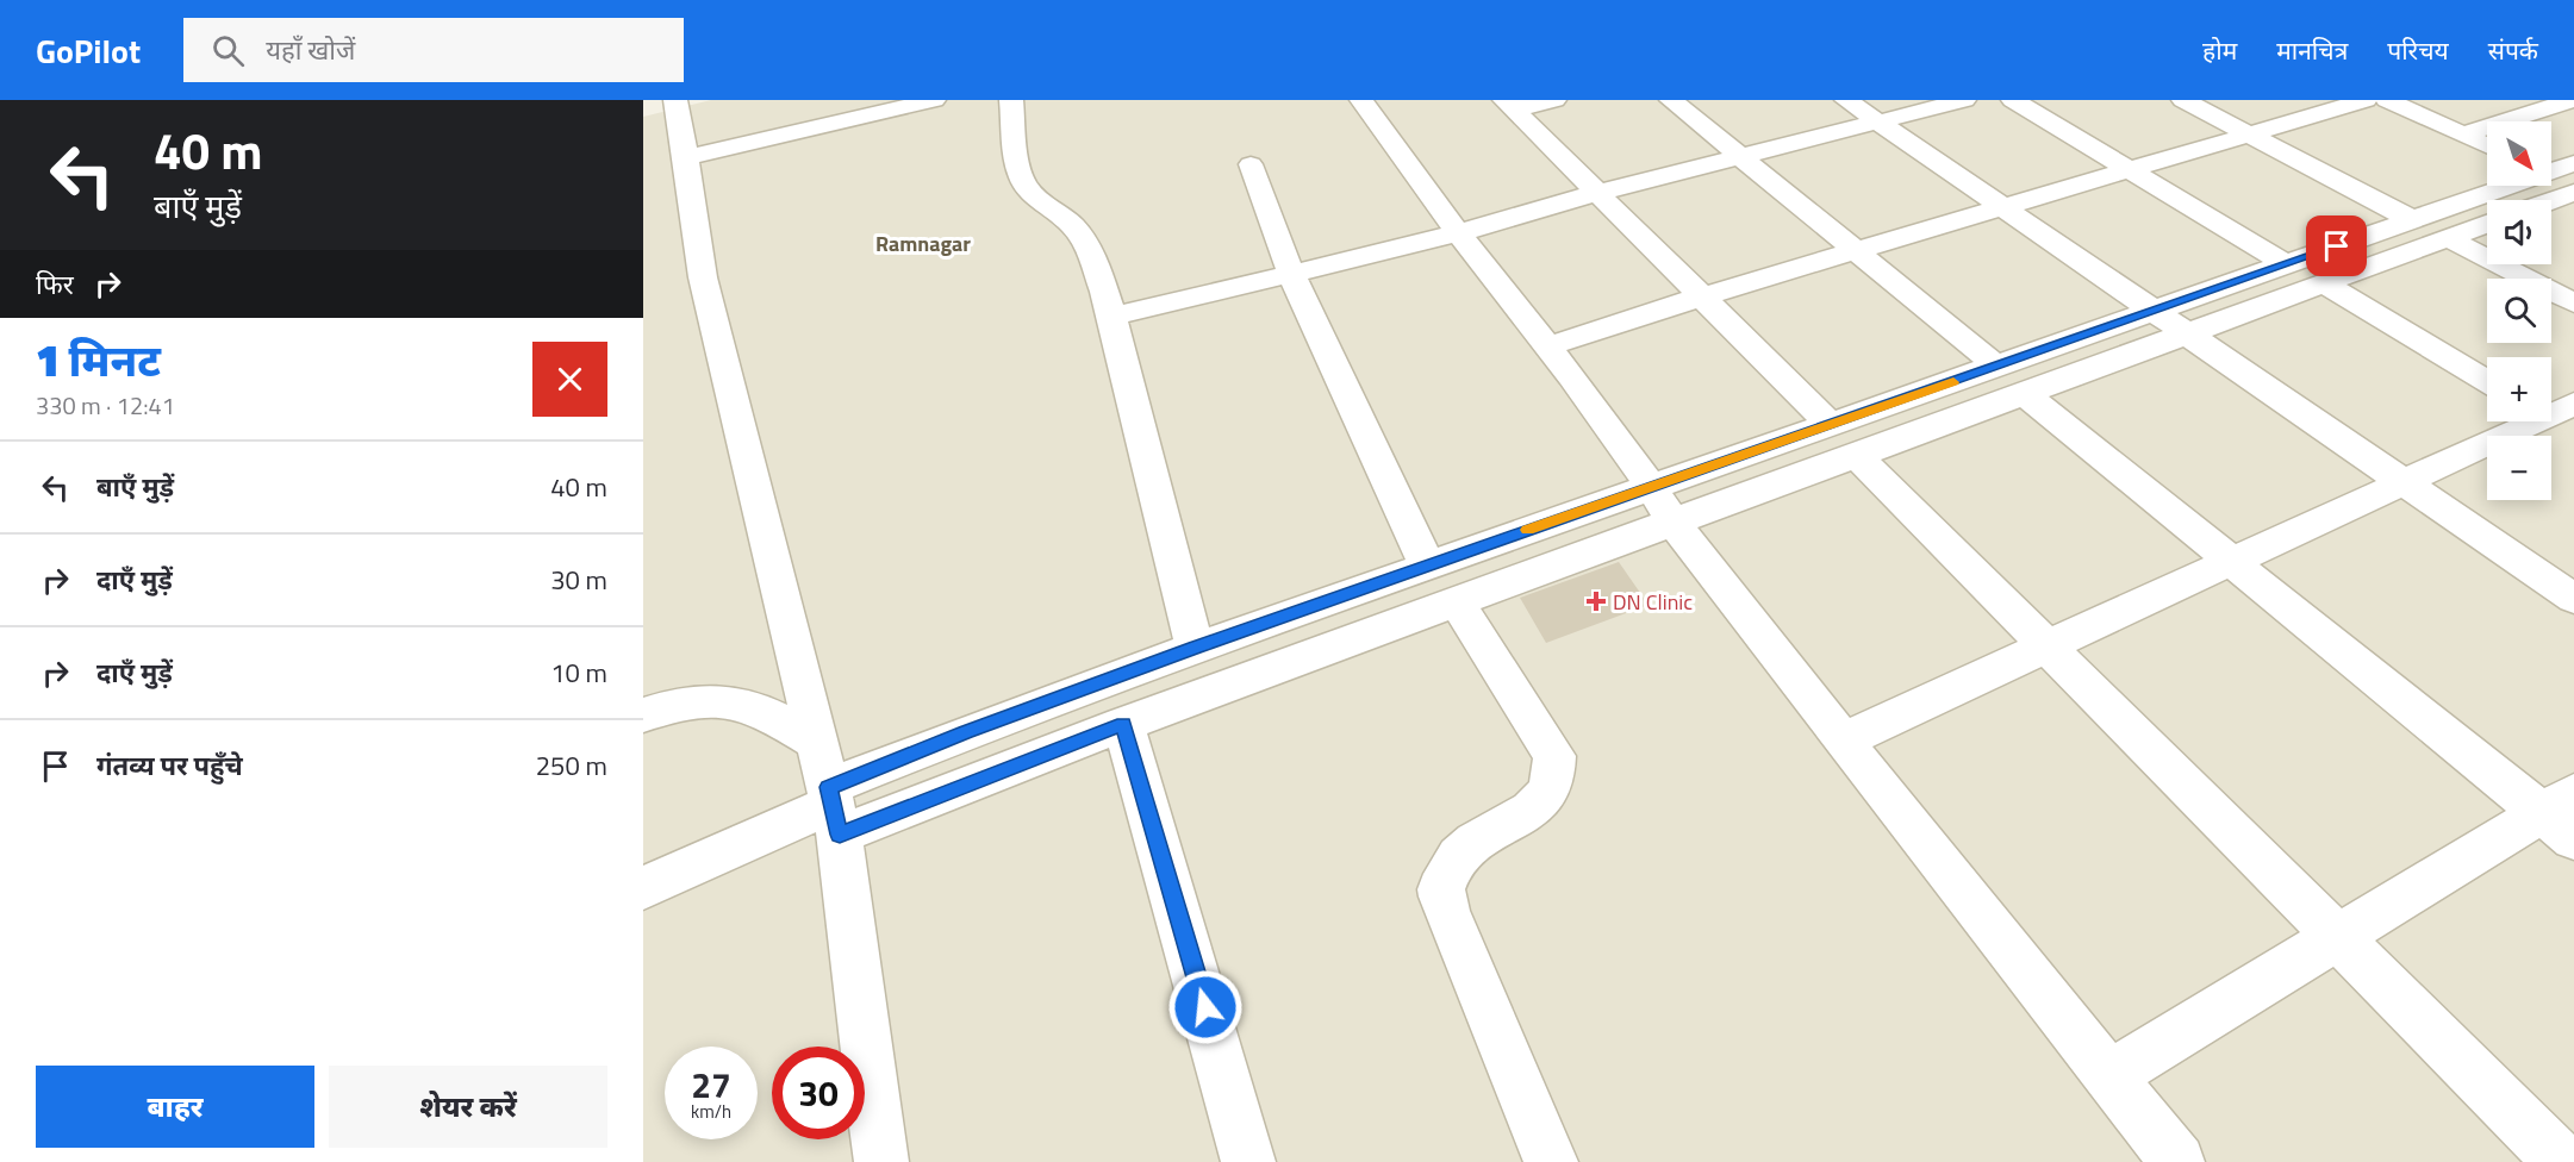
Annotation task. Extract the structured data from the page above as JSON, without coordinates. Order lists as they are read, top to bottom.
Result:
{
  "districts": ["Ramnagar"],
  "places": {
    "health": ["DN Clinic"]
  },
  "north": "bottom right",
  "page": {
    "header": "GoPilot",
    "search": "यहाँ खोजें",
    "nav": [
      "होम",
      "मानचित्र",
      "परिचय",
      "संपर्क"
    ],
    "turn": ["40 m", "बाएँ मुड़ें"],
    "map_buttons": ["+", "−"],
    "then": "फिर",
    "heading": ["1 मिनट", "330 m · 12:41"],
    "list": [
      {
        "name": "बाएँ मुड़ें",
        "value": "40 m"
      },
      {
        "name": "दाएँ मुड़ें",
        "value": "30 m"
      },
      {
        "name": "दाएँ मुड़ें",
        "value": "10 m"
      },
      {
        "name": "गंतव्य पर पहुँचे",
        "value": "250 m"
      }
    ],
    "speed": "27 km/h",
    "limit": "30",
    "buttons": ["बाहर", "शेयर करें"]
  }
}
